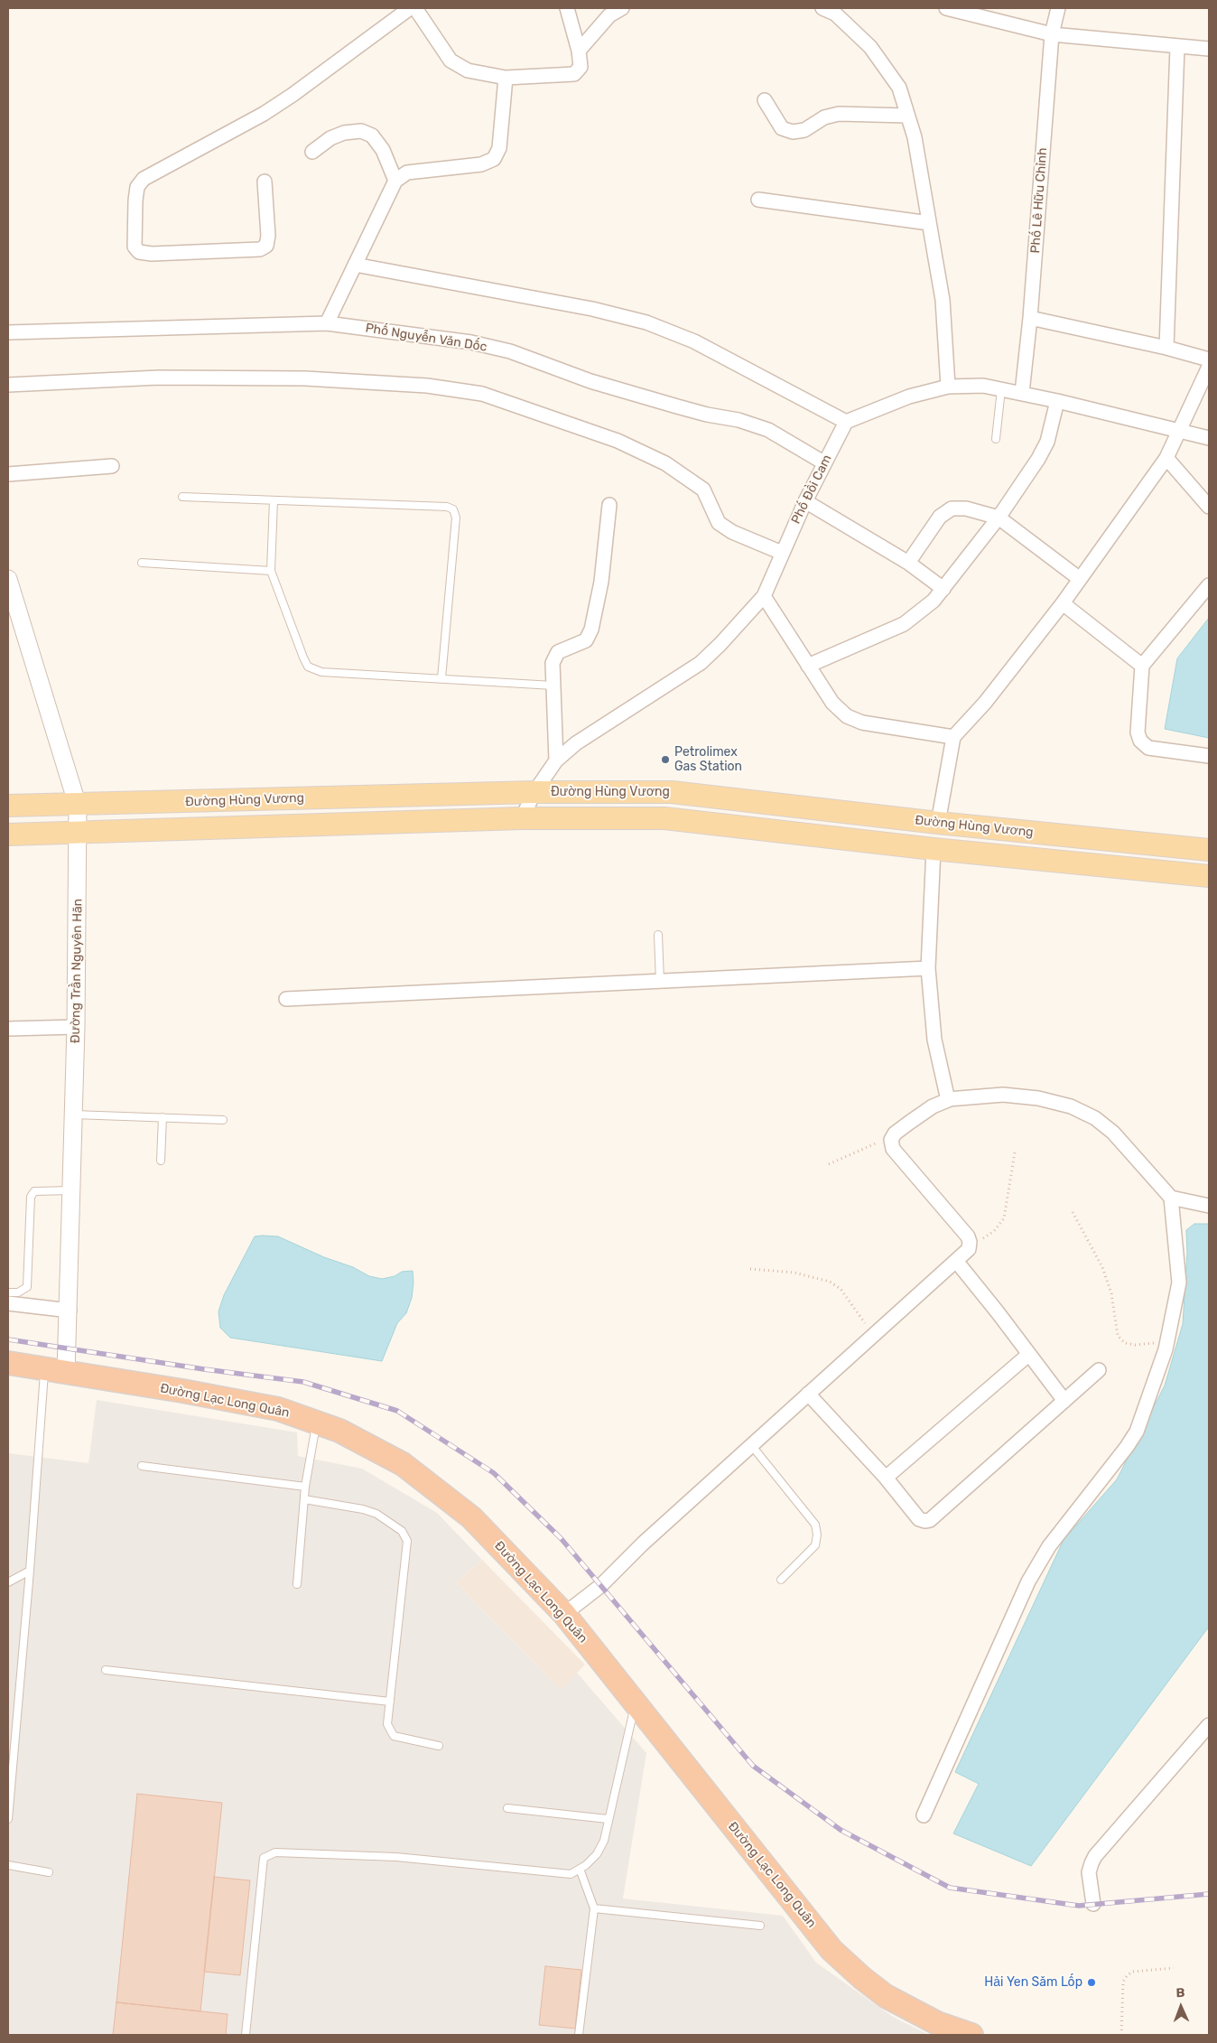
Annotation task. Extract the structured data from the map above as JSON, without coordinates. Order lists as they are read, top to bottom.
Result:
{
  "streets": {
    "highway": ["Đường Lạc Long Quân"],
    "main road": ["Đường Hùng Vương"],
    "street": [
      "Phố Lê Hữu Chỉnh",
      "Phố Nguyễn Văn Dốc",
      "Phố Đồi Cam",
      "Đường Trần Nguyên Hãn"
    ]
  },
  "crossings": [
    ["Phố Nguyễn Văn Dốc", "Phố Đồi Cam"],
    ["Phố Đồi Cam", "Đường Hùng Vương"],
    ["Đường Hùng Vương", "Đường Trần Nguyên Hãn"],
    ["Đường Trần Nguyên Hãn", "Đường Lạc Long Quân"]
  ],
  "places": ["Petrolimex Gas Station", "Hải Yen Săm Lốp"],
  "north": "top"
}
